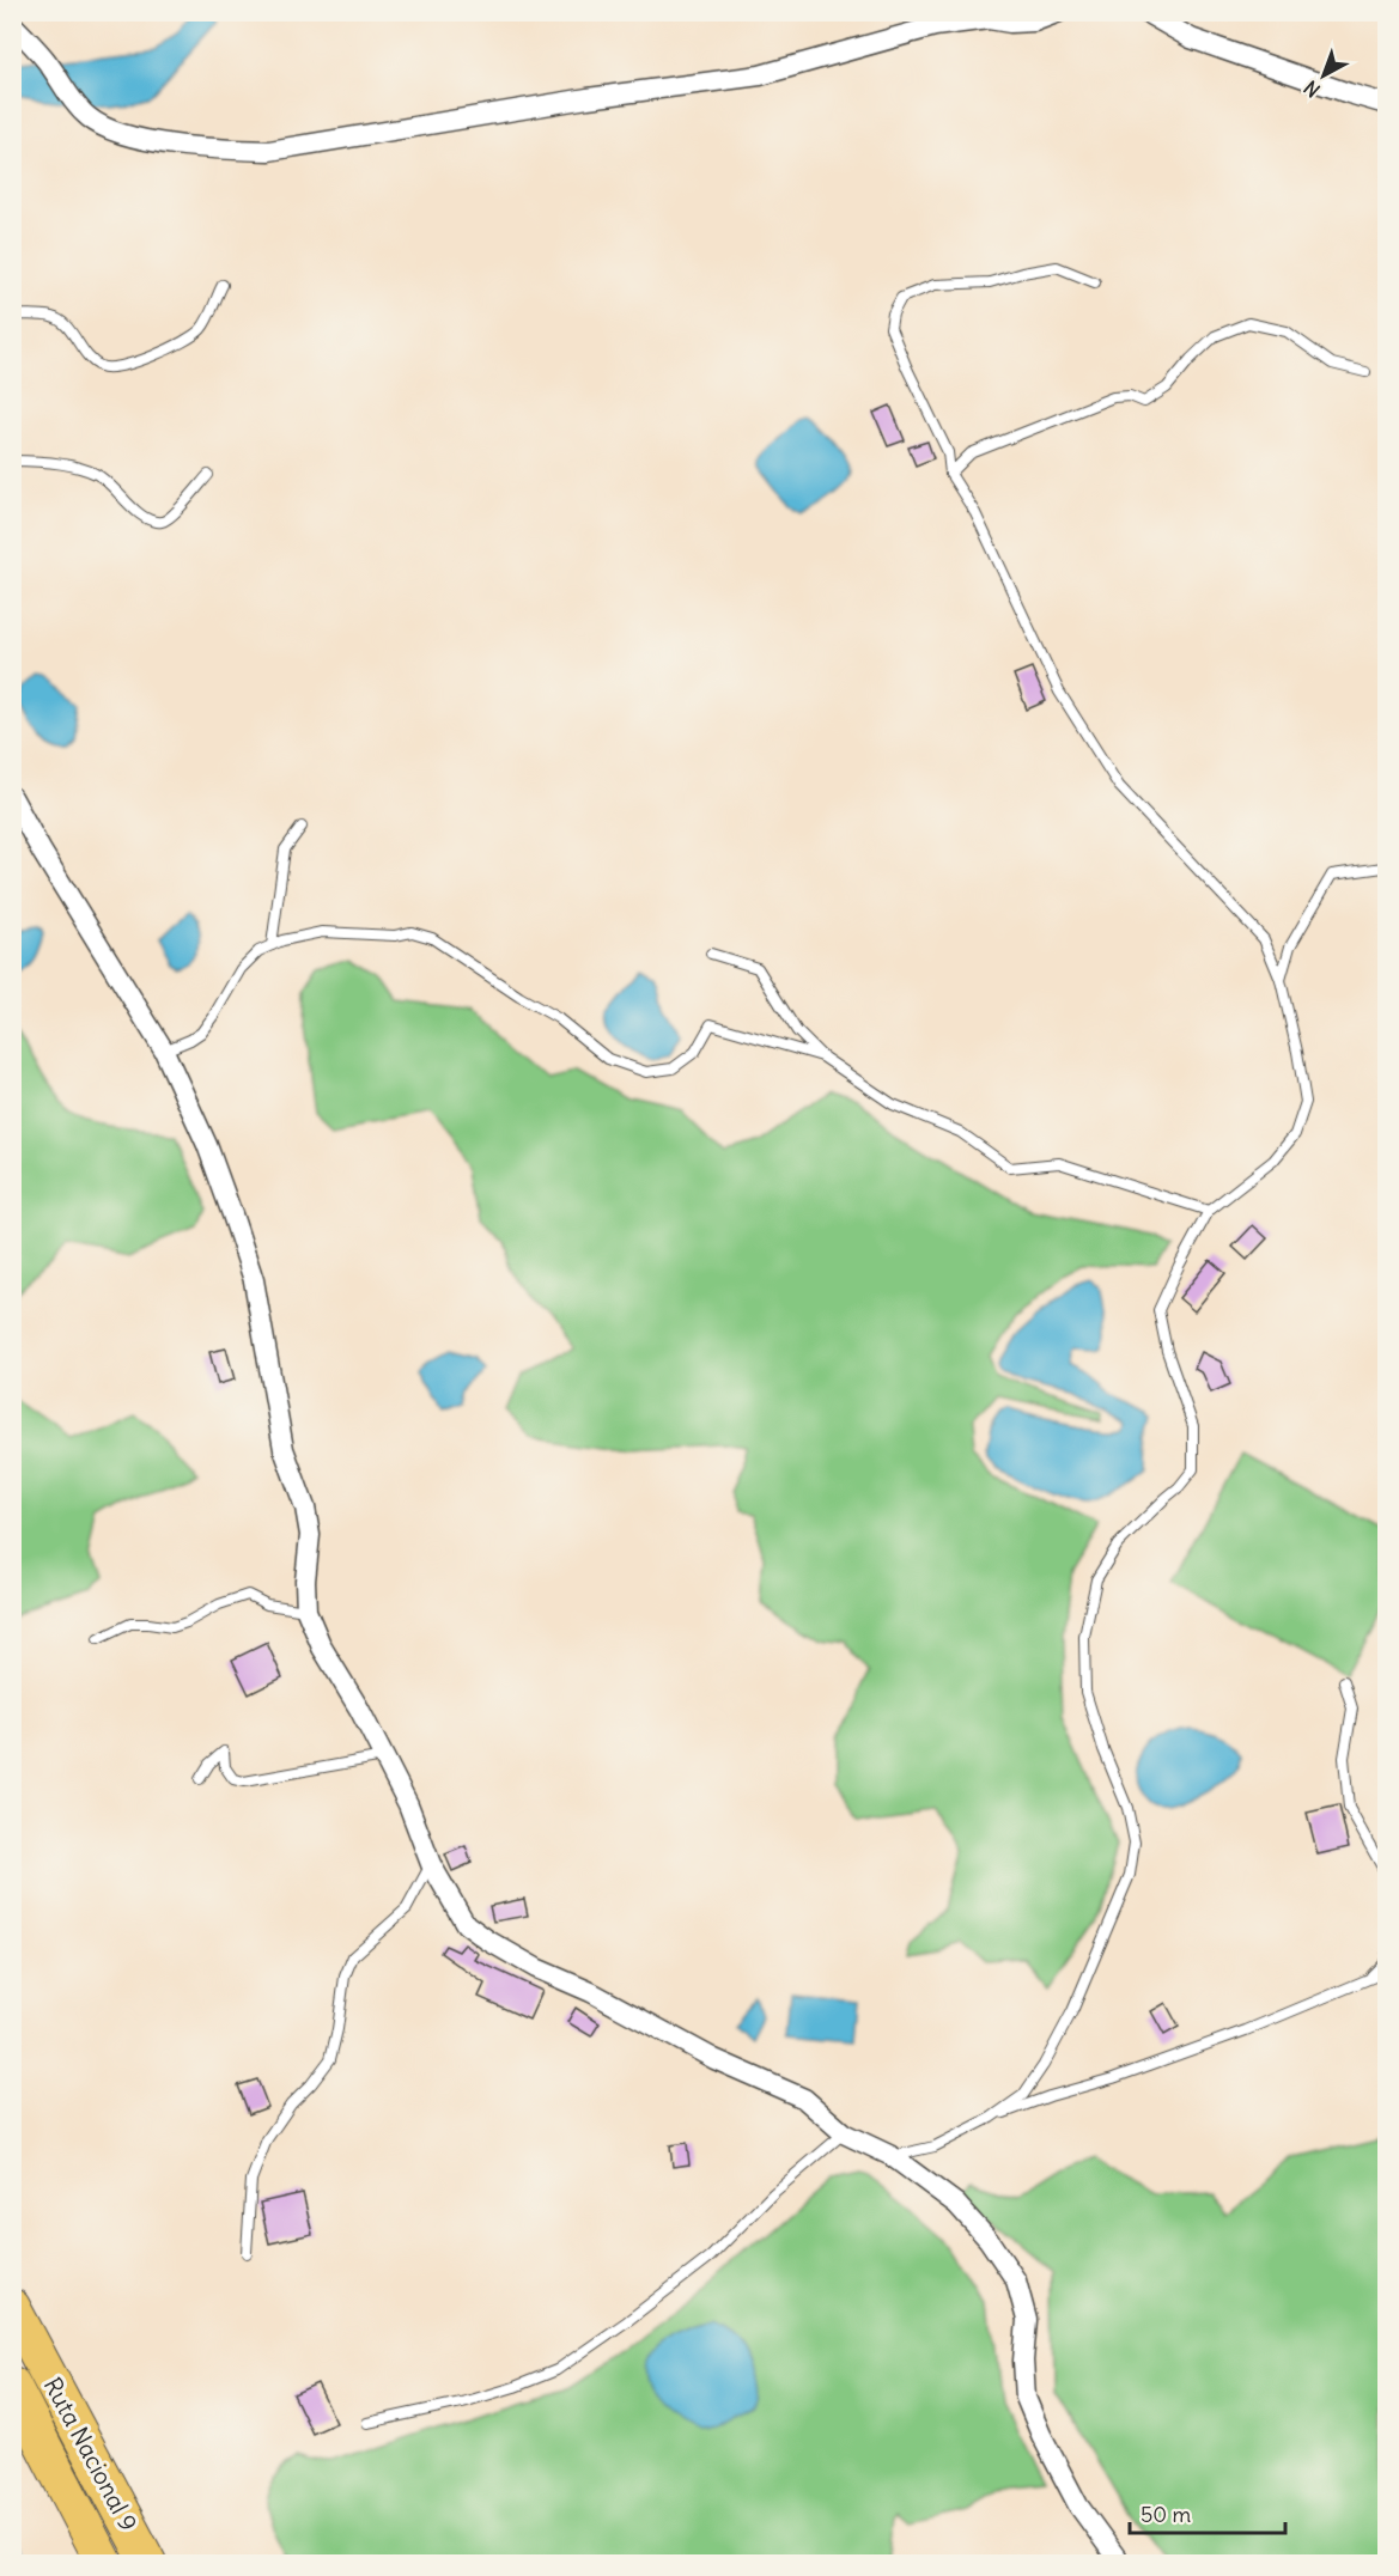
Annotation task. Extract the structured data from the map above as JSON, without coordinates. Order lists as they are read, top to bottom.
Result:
{
  "streets": {
    "highway": ["Ruta Nacional 9"]
  },
  "scale_bar": "50 m",
  "north": "bottom left"
}
